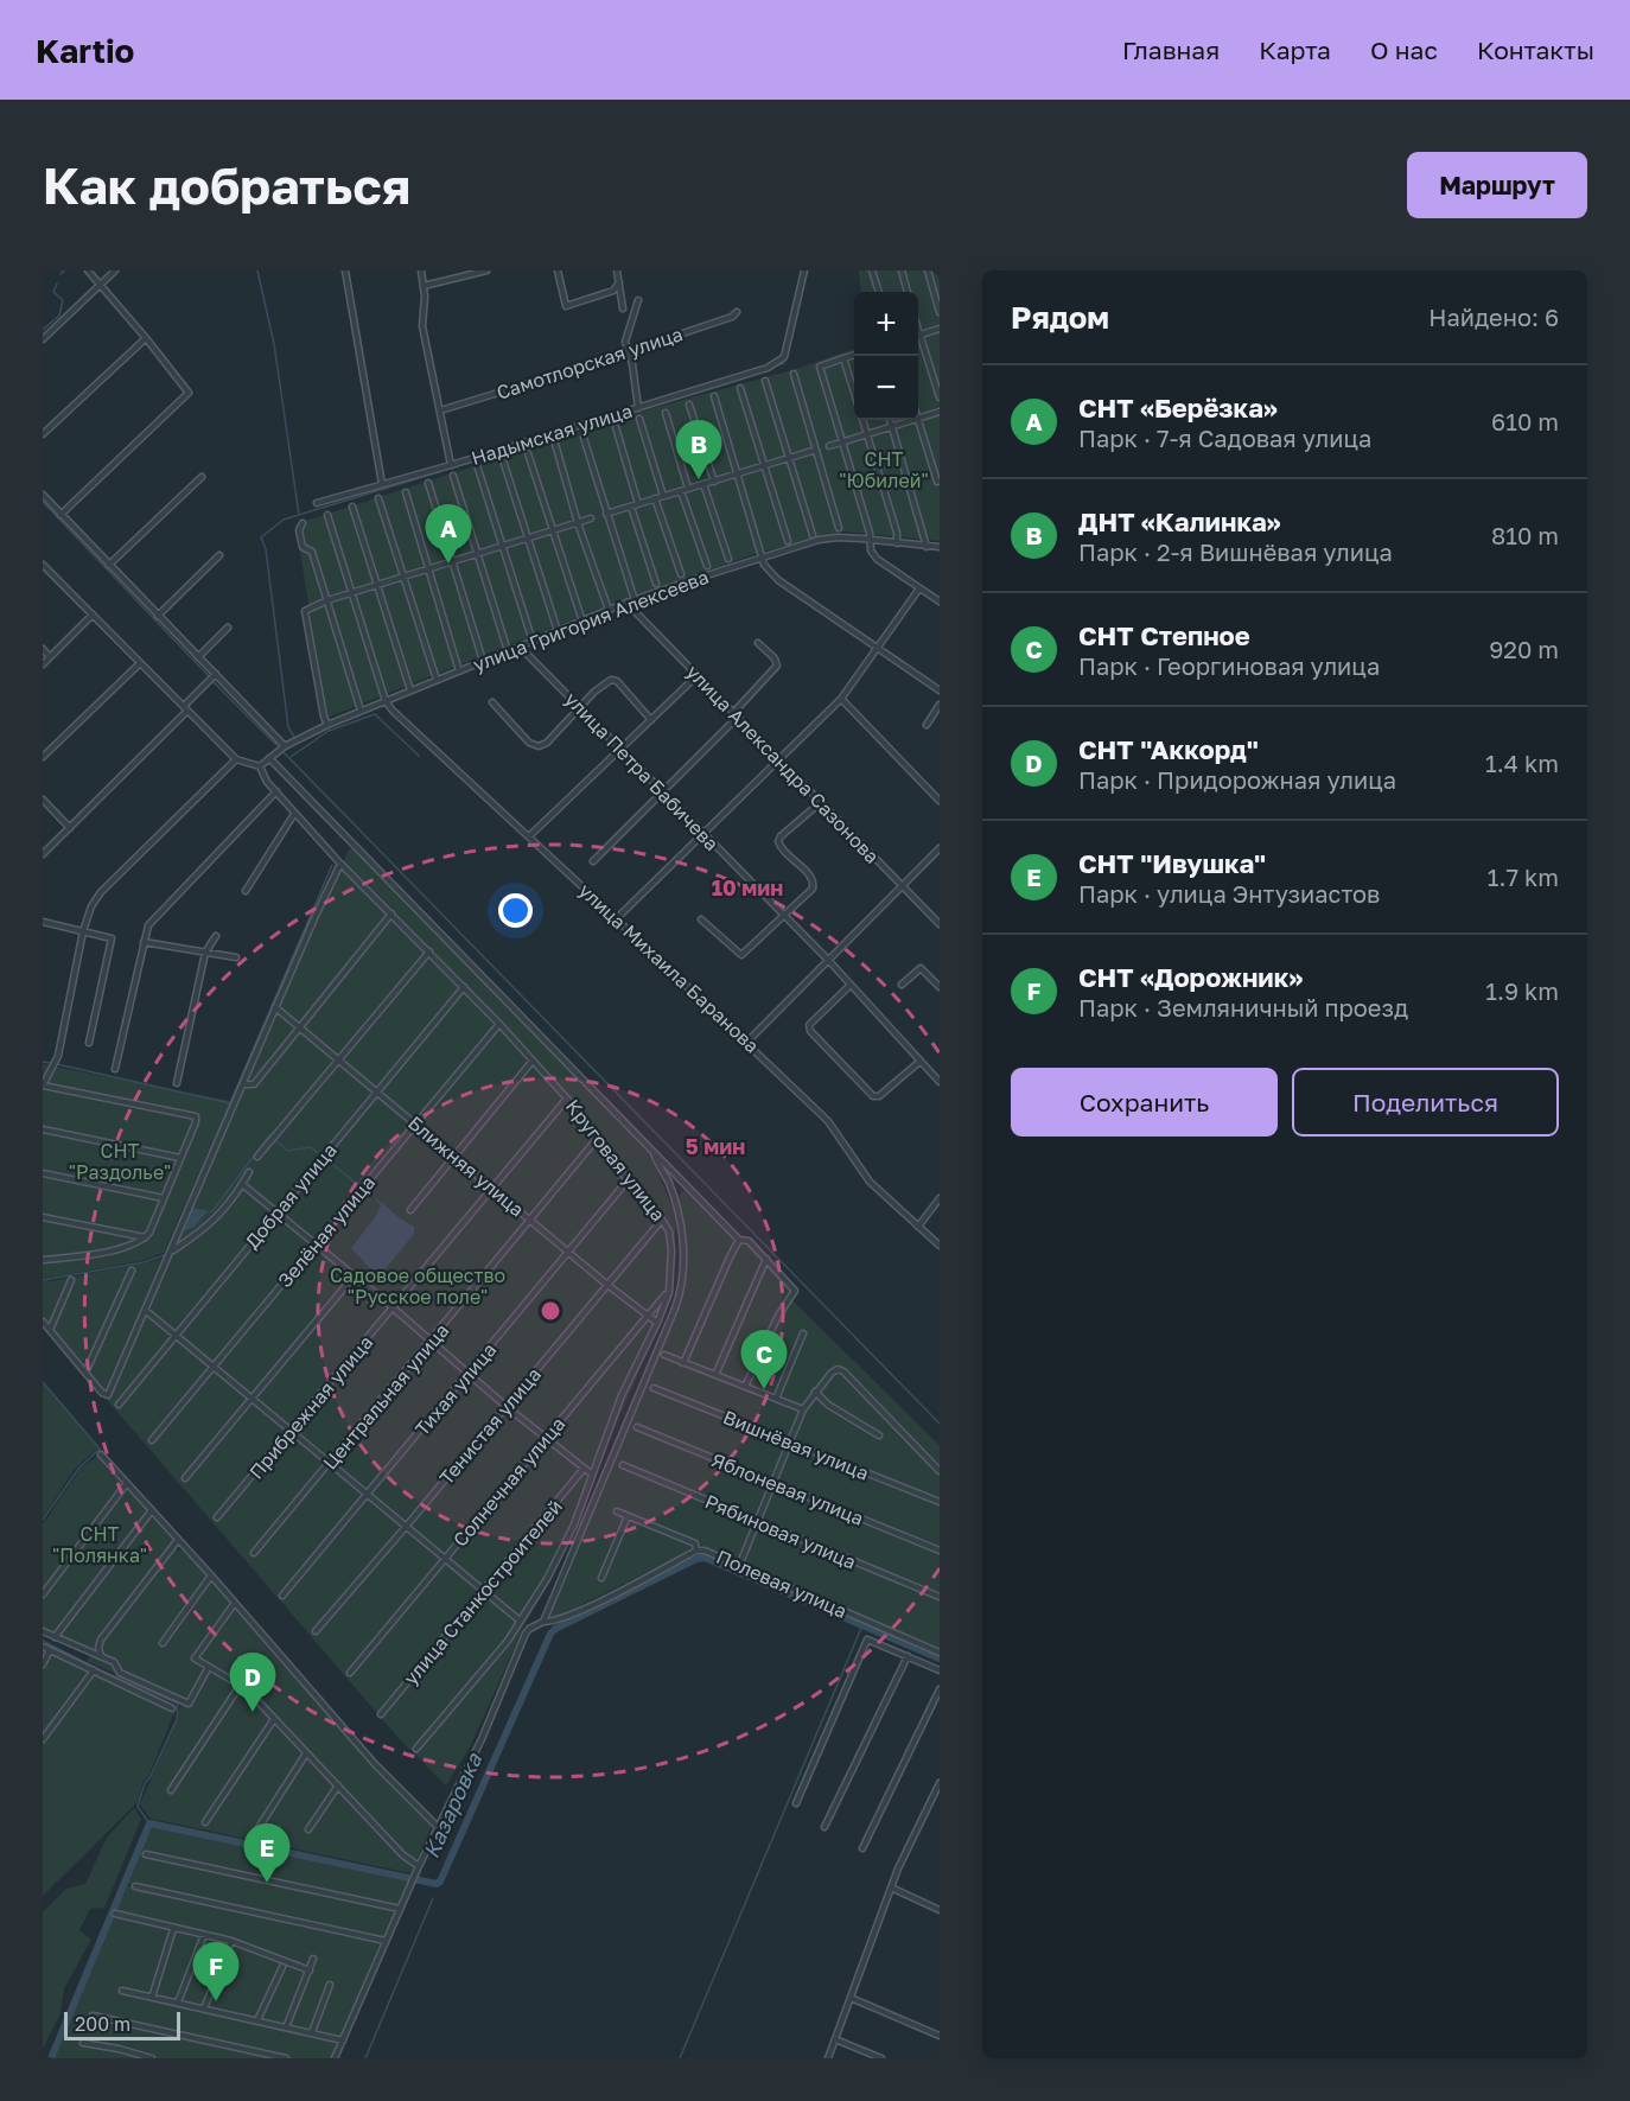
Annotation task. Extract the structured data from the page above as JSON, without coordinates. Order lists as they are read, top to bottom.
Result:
{
  "streets": {
    "street": [
      "Самотлорская улица",
      "Надымская улица",
      "улица Григория Алексеева",
      "улица Александра Сазонова",
      "улица Петра Бабичева",
      "улица Михаила Баранова",
      "Круговая улица",
      "Ближняя улица",
      "Добрая улица",
      "Зелёная улица",
      "Тихая улица",
      "Центральная улица",
      "Прибрежная улица",
      "Тенистая улица",
      "Вишнёвая улица",
      "Солнечная улица",
      "Яблоневая улица",
      "Рябиновая улица",
      "Полевая улица",
      "улица Станкостроителей"
    ]
  },
  "crossings": [
    ["улица Григория Алексеева", "улица Александра Сазонова"],
    ["улица Григория Алексеева", "улица Петра Бабичева"],
    ["улица Григория Алексеева", "улица Михаила Баранова"],
    ["улица Григория Алексеева", "Круговая улица"],
    ["Круговая улица", "Ближняя улица"],
    ["Круговая улица", "Добрая улица"],
    ["Круговая улица", "Зелёная улица"],
    ["Круговая улица", "Тихая улица"],
    ["Круговая улица", "Центральная улица"],
    ["Круговая улица", "Прибрежная улица"],
    ["Круговая улица", "Тенистая улица"],
    ["Круговая улица", "Солнечная улица"],
    ["Ближняя улица", "Добрая улица"],
    ["Ближняя улица", "Зелёная улица"],
    ["Ближняя улица", "Тихая улица"],
    ["Ближняя улица", "Центральная улица"],
    ["Ближняя улица", "Прибрежная улица"],
    ["Ближняя улица", "Тенистая улица"],
    ["Ближняя улица", "Солнечная улица"]
  ],
  "water": ["Казаровка"],
  "parks": [
    "СНТ \"Юбилей\"",
    "СНТ \"Раздолье\"",
    "Садовое общество \"Русское поле\"",
    "СНТ \"Полянка\""
  ],
  "scale_bar": "200 m",
  "page": {
    "header": "Kartio",
    "nav": [
      "Главная",
      "Карта",
      "О нас",
      "Контакты"
    ],
    "buttons": [
      "Маршрут",
      ["Сохранить", "Поделиться"]
    ],
    "title": "Как добраться",
    "heading": ["Рядом", "Найдено: 6"],
    "map_buttons": ["+", "−"],
    "list": [
      {
        "mark": "A",
        "name": "СНТ «Берёзка»",
        "note": "Парк · 7-я Садовая улица",
        "value": "610 m"
      },
      {
        "mark": "B",
        "name": "ДНТ «Калинка»",
        "note": "Парк · 2-я Вишнёвая улица",
        "value": "810 m"
      },
      {
        "mark": "C",
        "name": "СНТ Степное",
        "note": "Парк · Георгиновая улица",
        "value": "920 m"
      },
      {
        "mark": "D",
        "name": "СНТ \"Аккорд\"",
        "note": "Парк · Придорожная улица",
        "value": "1.4 km"
      },
      {
        "mark": "E",
        "name": "СНТ \"Ивушка\"",
        "note": "Парк · улица Энтузиастов",
        "value": "1.7 km"
      },
      {
        "mark": "F",
        "name": "СНТ «Дорожник»",
        "note": "Парк · Земляничный проезд",
        "value": "1.9 km"
      }
    ],
    "pins": [
      "B",
      "A",
      "C",
      "D",
      "E",
      "F"
    ],
    "scale": "200 m"
  },
  "rings": ["10 мин", "5 мин"]
}
